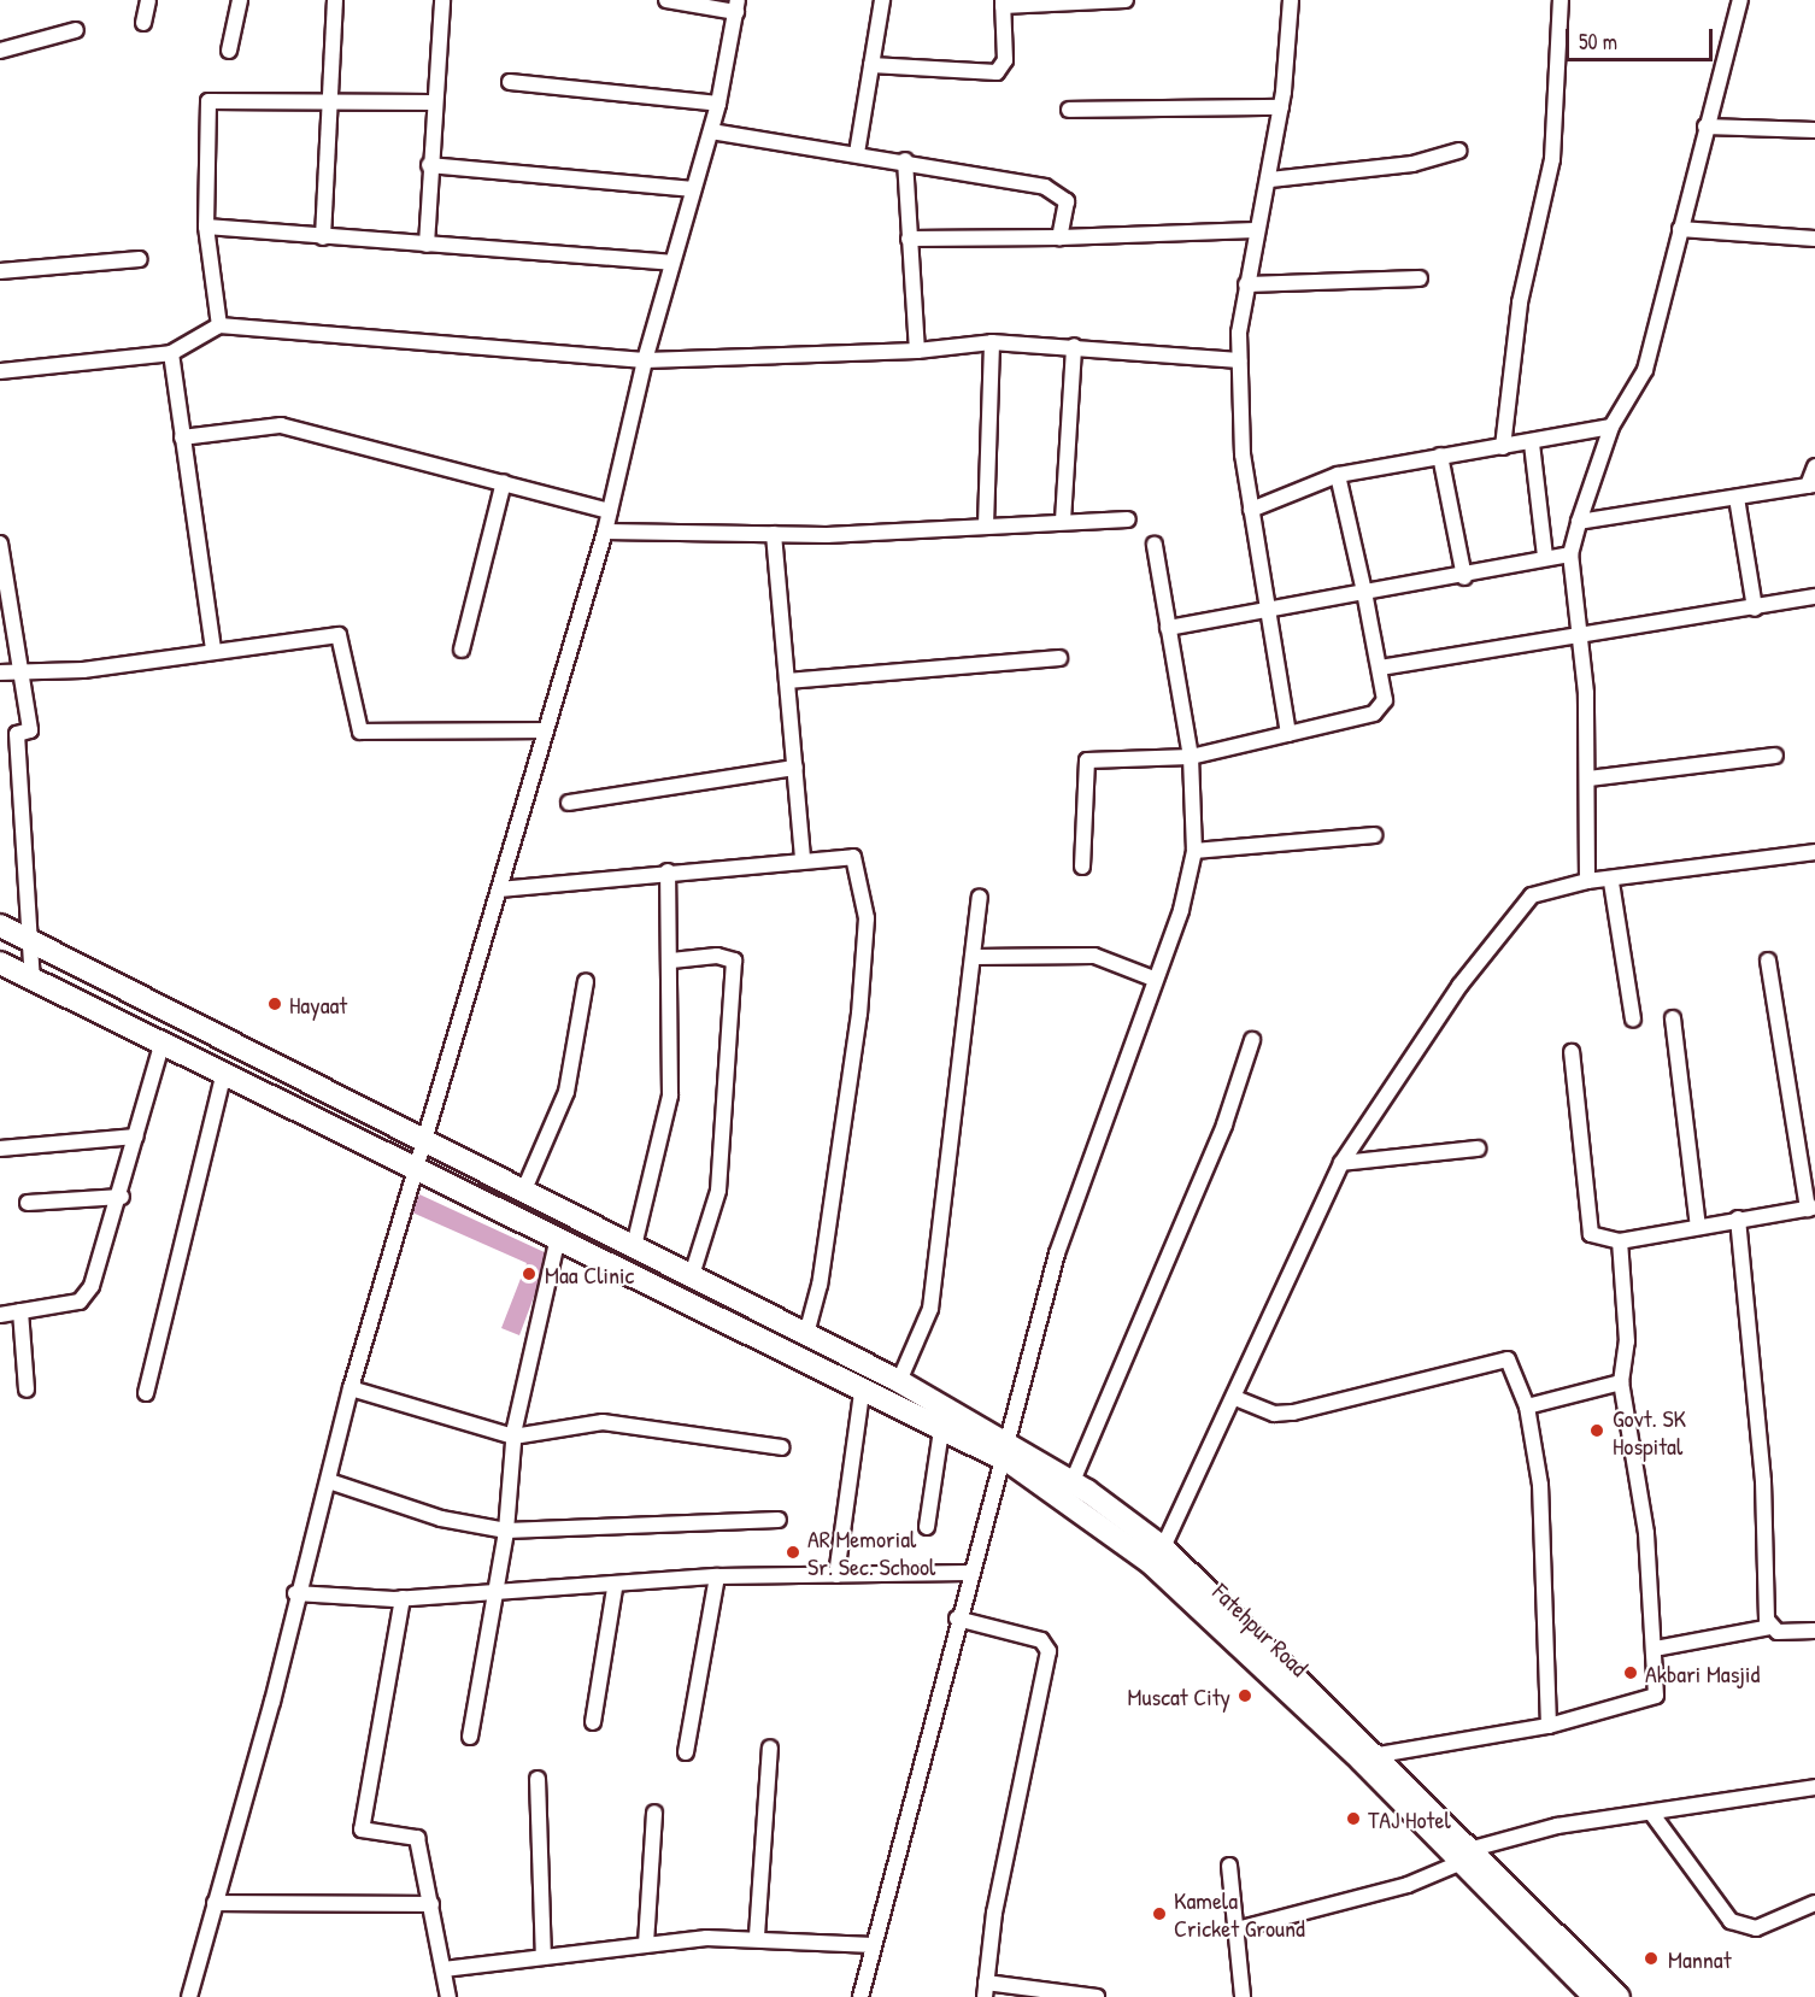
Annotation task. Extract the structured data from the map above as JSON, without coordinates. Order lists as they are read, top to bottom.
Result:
{
  "streets": {
    "street": ["Fatehpur Road"]
  },
  "places": [
    "Hayaat",
    "Maa Clinic",
    "Govt. SK Hospital",
    "AR Memorial Sr. Sec. School",
    "Akbari Masjid",
    "Muscat City",
    "TAJ Hotel",
    "Kamela Cricket Ground",
    "Mannat"
  ],
  "scale_bar": "50 m"
}
